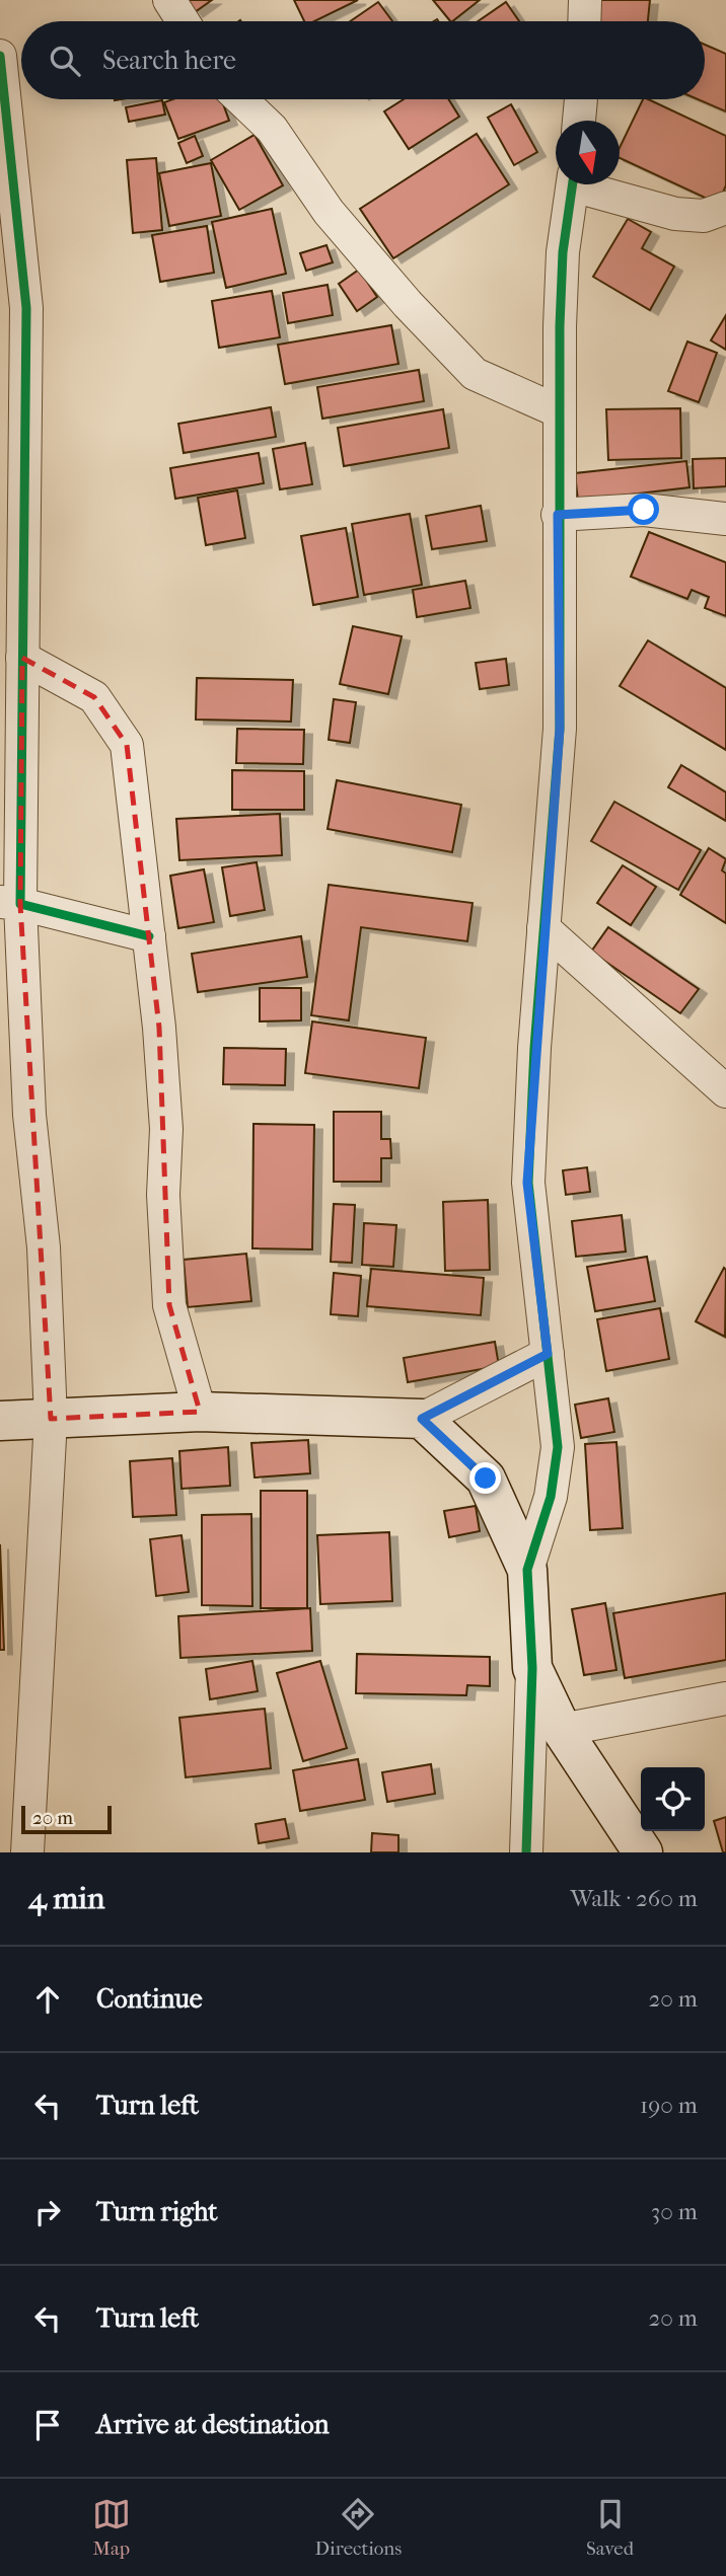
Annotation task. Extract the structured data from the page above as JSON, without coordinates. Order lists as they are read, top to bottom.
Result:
{
  "scale_bar": "20 m",
  "north": "bottom",
  "page": {
    "search": "Search here",
    "scale": "20 m",
    "heading": ["4 min", "Walk · 260 m"],
    "list": [
      ["Continue", "20 m"],
      ["Turn left", "190 m"],
      ["Turn right", "30 m"],
      ["Turn left", "20 m"],
      "Arrive at destination"
    ],
    "nav": ["Map", "Directions", "Saved"]
  }
}
